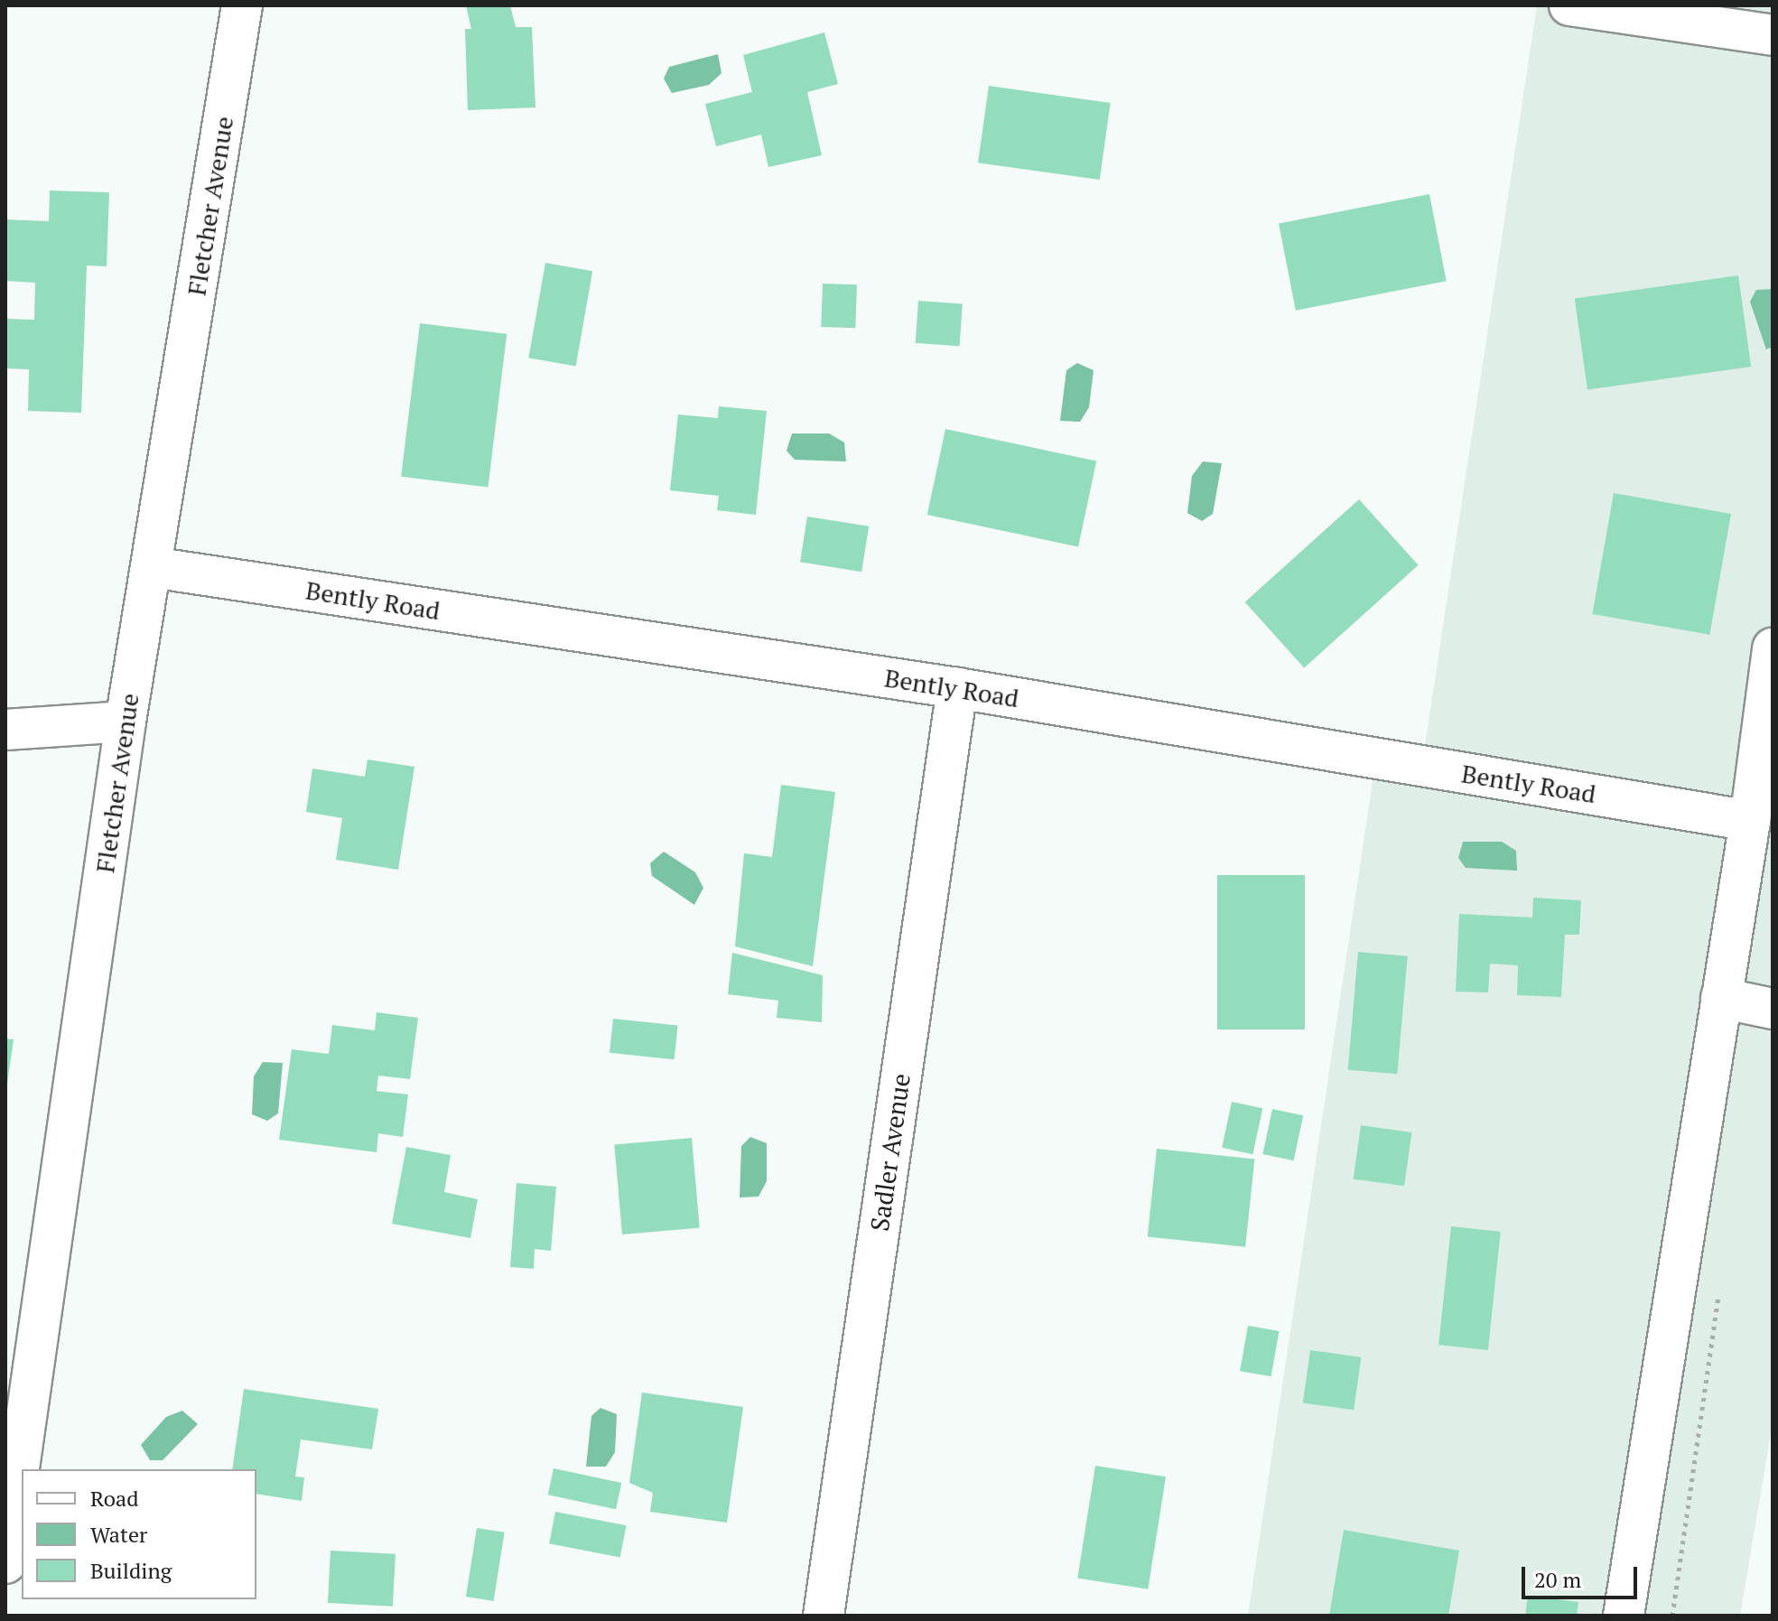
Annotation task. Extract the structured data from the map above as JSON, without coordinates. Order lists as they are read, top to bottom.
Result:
{
  "streets": {
    "street": ["Fletcher Avenue", "Bently Road", "Sadler Avenue"]
  },
  "crossings": [
    ["Fletcher Avenue", "Bently Road"],
    ["Bently Road", "Sadler Avenue"]
  ],
  "legend": ["Road", "Water", "Building"],
  "scale_bar": "20 m"
}
